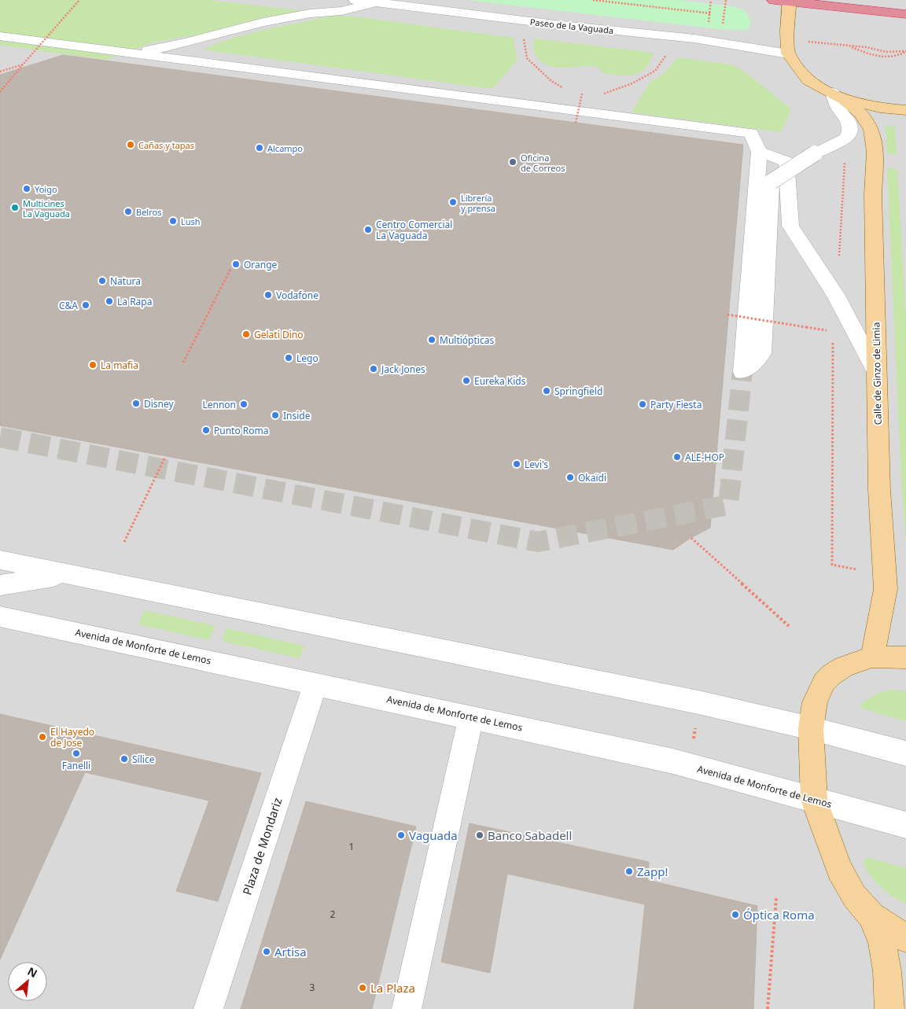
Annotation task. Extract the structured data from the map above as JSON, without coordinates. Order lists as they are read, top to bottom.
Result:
{
  "streets": {
    "main road": ["Calle de Ginzo de Limia"],
    "street": ["Paseo de la Vaguada", "Avenida de Monforte de Lemos", "Plaza de Mondariz"]
  },
  "crossings": [
    ["Avenida de Monforte de Lemos", "Plaza de Mondariz"]
  ],
  "places": [
    "Cañas y tapas",
    "Alcampo",
    "Oficina de Correos",
    "Yoigo",
    "Librería y prensa",
    "Multicines La Vaguada",
    "Belros",
    "Lush",
    "Centro Comercial La Vaguada",
    "Orange",
    "Natura",
    "Vodafone",
    "La Rapa",
    "C&A",
    "Gelati Dino",
    "Multiópticas",
    "Lego",
    "La mafia",
    "Jack Jones",
    "Eureka Kids",
    "Springfield",
    "Disney",
    "Lennon",
    "Party Fiesta",
    "Inside",
    "Punto Roma",
    "ALE-HOP",
    "Levi's",
    "Okaïdi",
    "El Hayedo de Jose",
    "Fanelli",
    "Sílice",
    "Vaguada",
    "Banco Sabadell",
    "Zapp!",
    "Óptica Roma",
    "Artisa",
    "La Plaza"
  ],
  "house_numbers": ["1", "2", "3"],
  "north": "top right"
}
